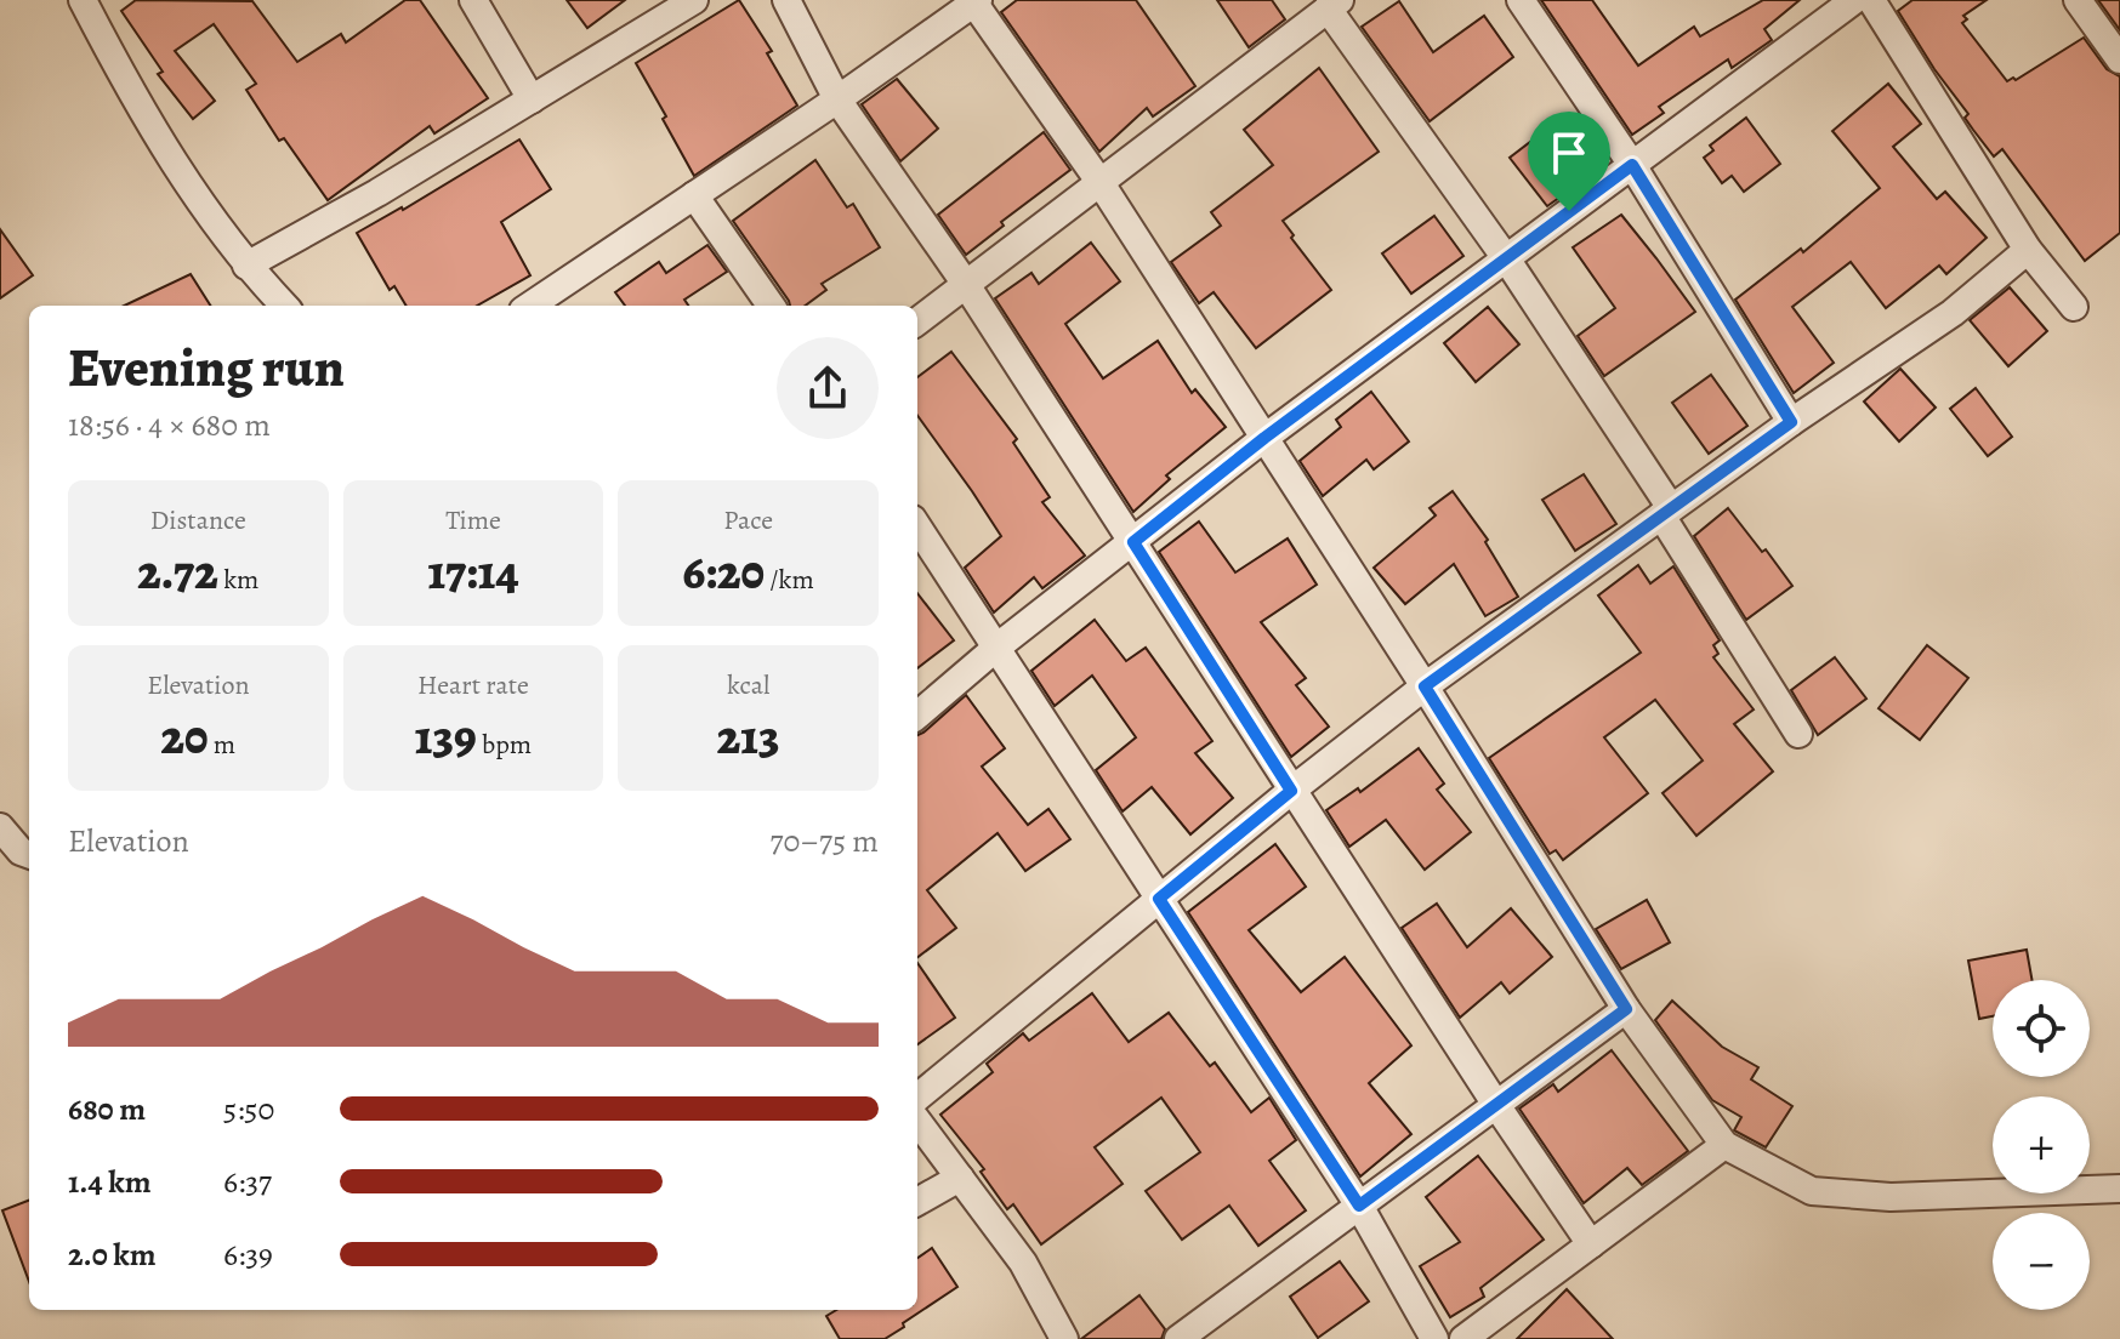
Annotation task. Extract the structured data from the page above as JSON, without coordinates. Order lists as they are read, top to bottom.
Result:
{
  "page": {
    "heading": ["Evening run", "18:56 · 4 × 680 m"],
    "stats": [
      ["Distance", "2.72 km"],
      ["Time", "17:14"],
      ["Pace", "6:20 /km"],
      ["Elevation", "20 m"],
      ["Heart rate", "139 bpm"],
      ["kcal", "213"]
    ],
    "chart": ["Elevation", "70–75 m"],
    "map_buttons": ["+", "−"],
    "list": [
      {
        "name": "680 m",
        "note": "5:50"
      },
      {
        "name": "1.4 km",
        "note": "6:37"
      },
      {
        "name": "2.0 km",
        "note": "6:39"
      }
    ]
  }
}
